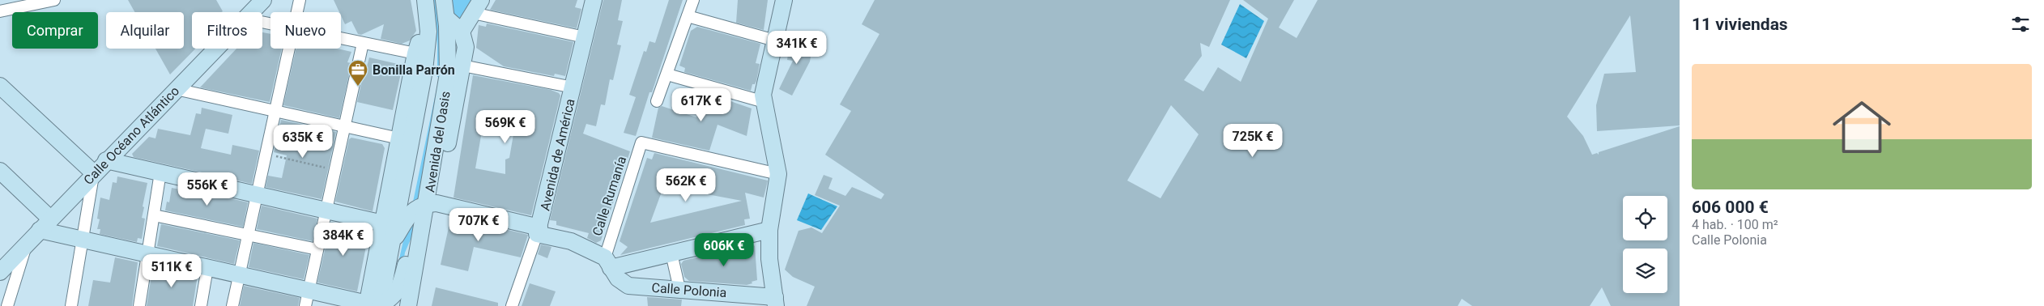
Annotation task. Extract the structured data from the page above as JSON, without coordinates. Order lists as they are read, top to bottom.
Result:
{
  "streets": {
    "street": [
      "Calle Océano Atlántico",
      "Avenida del Oasis",
      "Avenida de América",
      "Calle Rumanía",
      "Calle Polonia"
    ]
  },
  "crossings": [
    ["Calle Rumanía", "Calle Polonia"]
  ],
  "places": {
    "office": ["Bonilla Parrón"]
  },
  "page": {
    "heading": "11 viviendas",
    "chip": [
      "Comprar",
      "Alquilar",
      "Filtros",
      "Nuevo"
    ],
    "price": [
      "341K €",
      "617K €",
      "569K €",
      "725K €",
      "635K €",
      "562K €",
      "556K €",
      "707K €",
      "384K €",
      "606K €",
      "511K €"
    ],
    "list": [
      {
        "name": "606 000 €",
        "note": "4 hab. · 100 m² · Calle Polonia"
      }
    ]
  }
}
